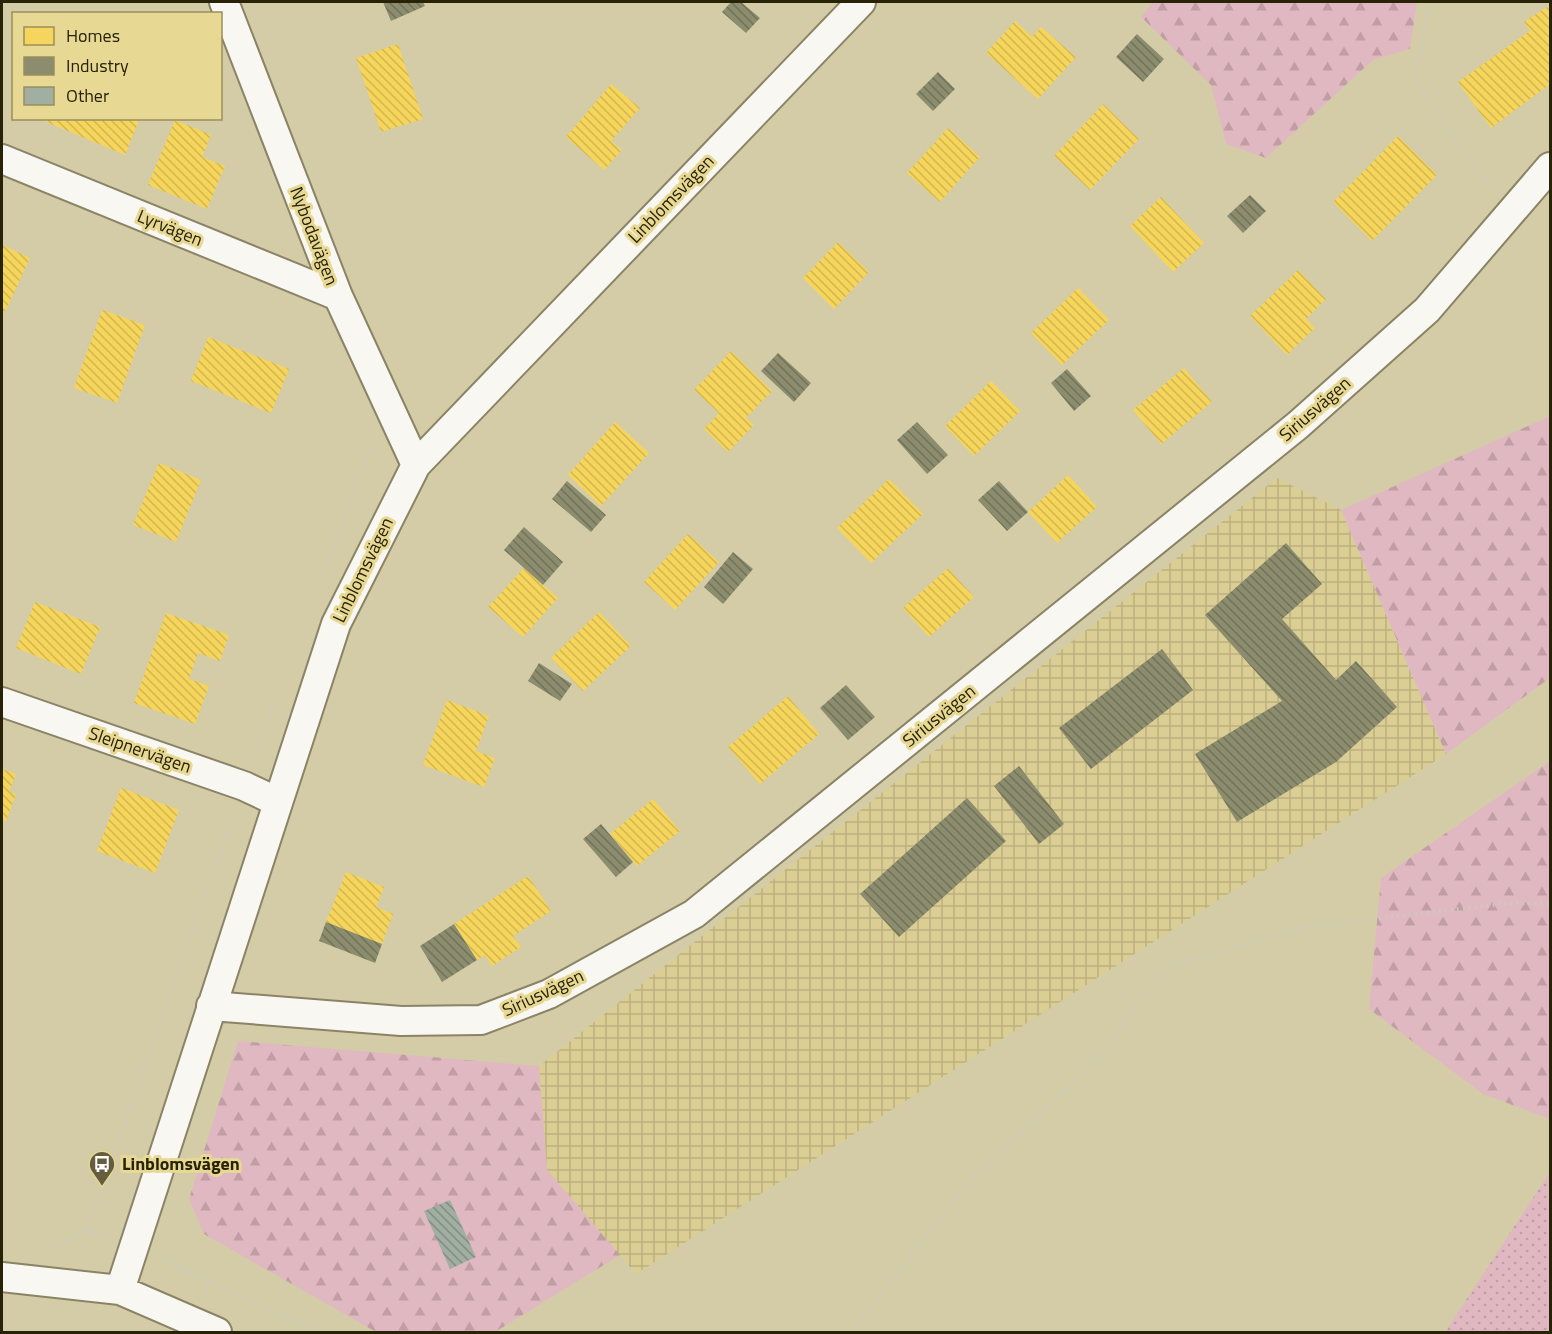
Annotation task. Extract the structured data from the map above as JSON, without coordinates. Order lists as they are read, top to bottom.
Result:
{
  "streets": {
    "street": [
      "Linblomsvägen",
      "Lyrvägen",
      "Nybodavägen",
      "Siriusvägen",
      "Sleipnervägen"
    ]
  },
  "crossings": [
    ["Linblomsvägen", "Nybodavägen"],
    ["Linblomsvägen", "Siriusvägen"],
    ["Linblomsvägen", "Sleipnervägen"],
    ["Lyrvägen", "Nybodavägen"]
  ],
  "places": {
    "bus stop": ["Linblomsvägen"]
  },
  "legend": ["Homes", "Industry", "Other"]
}
